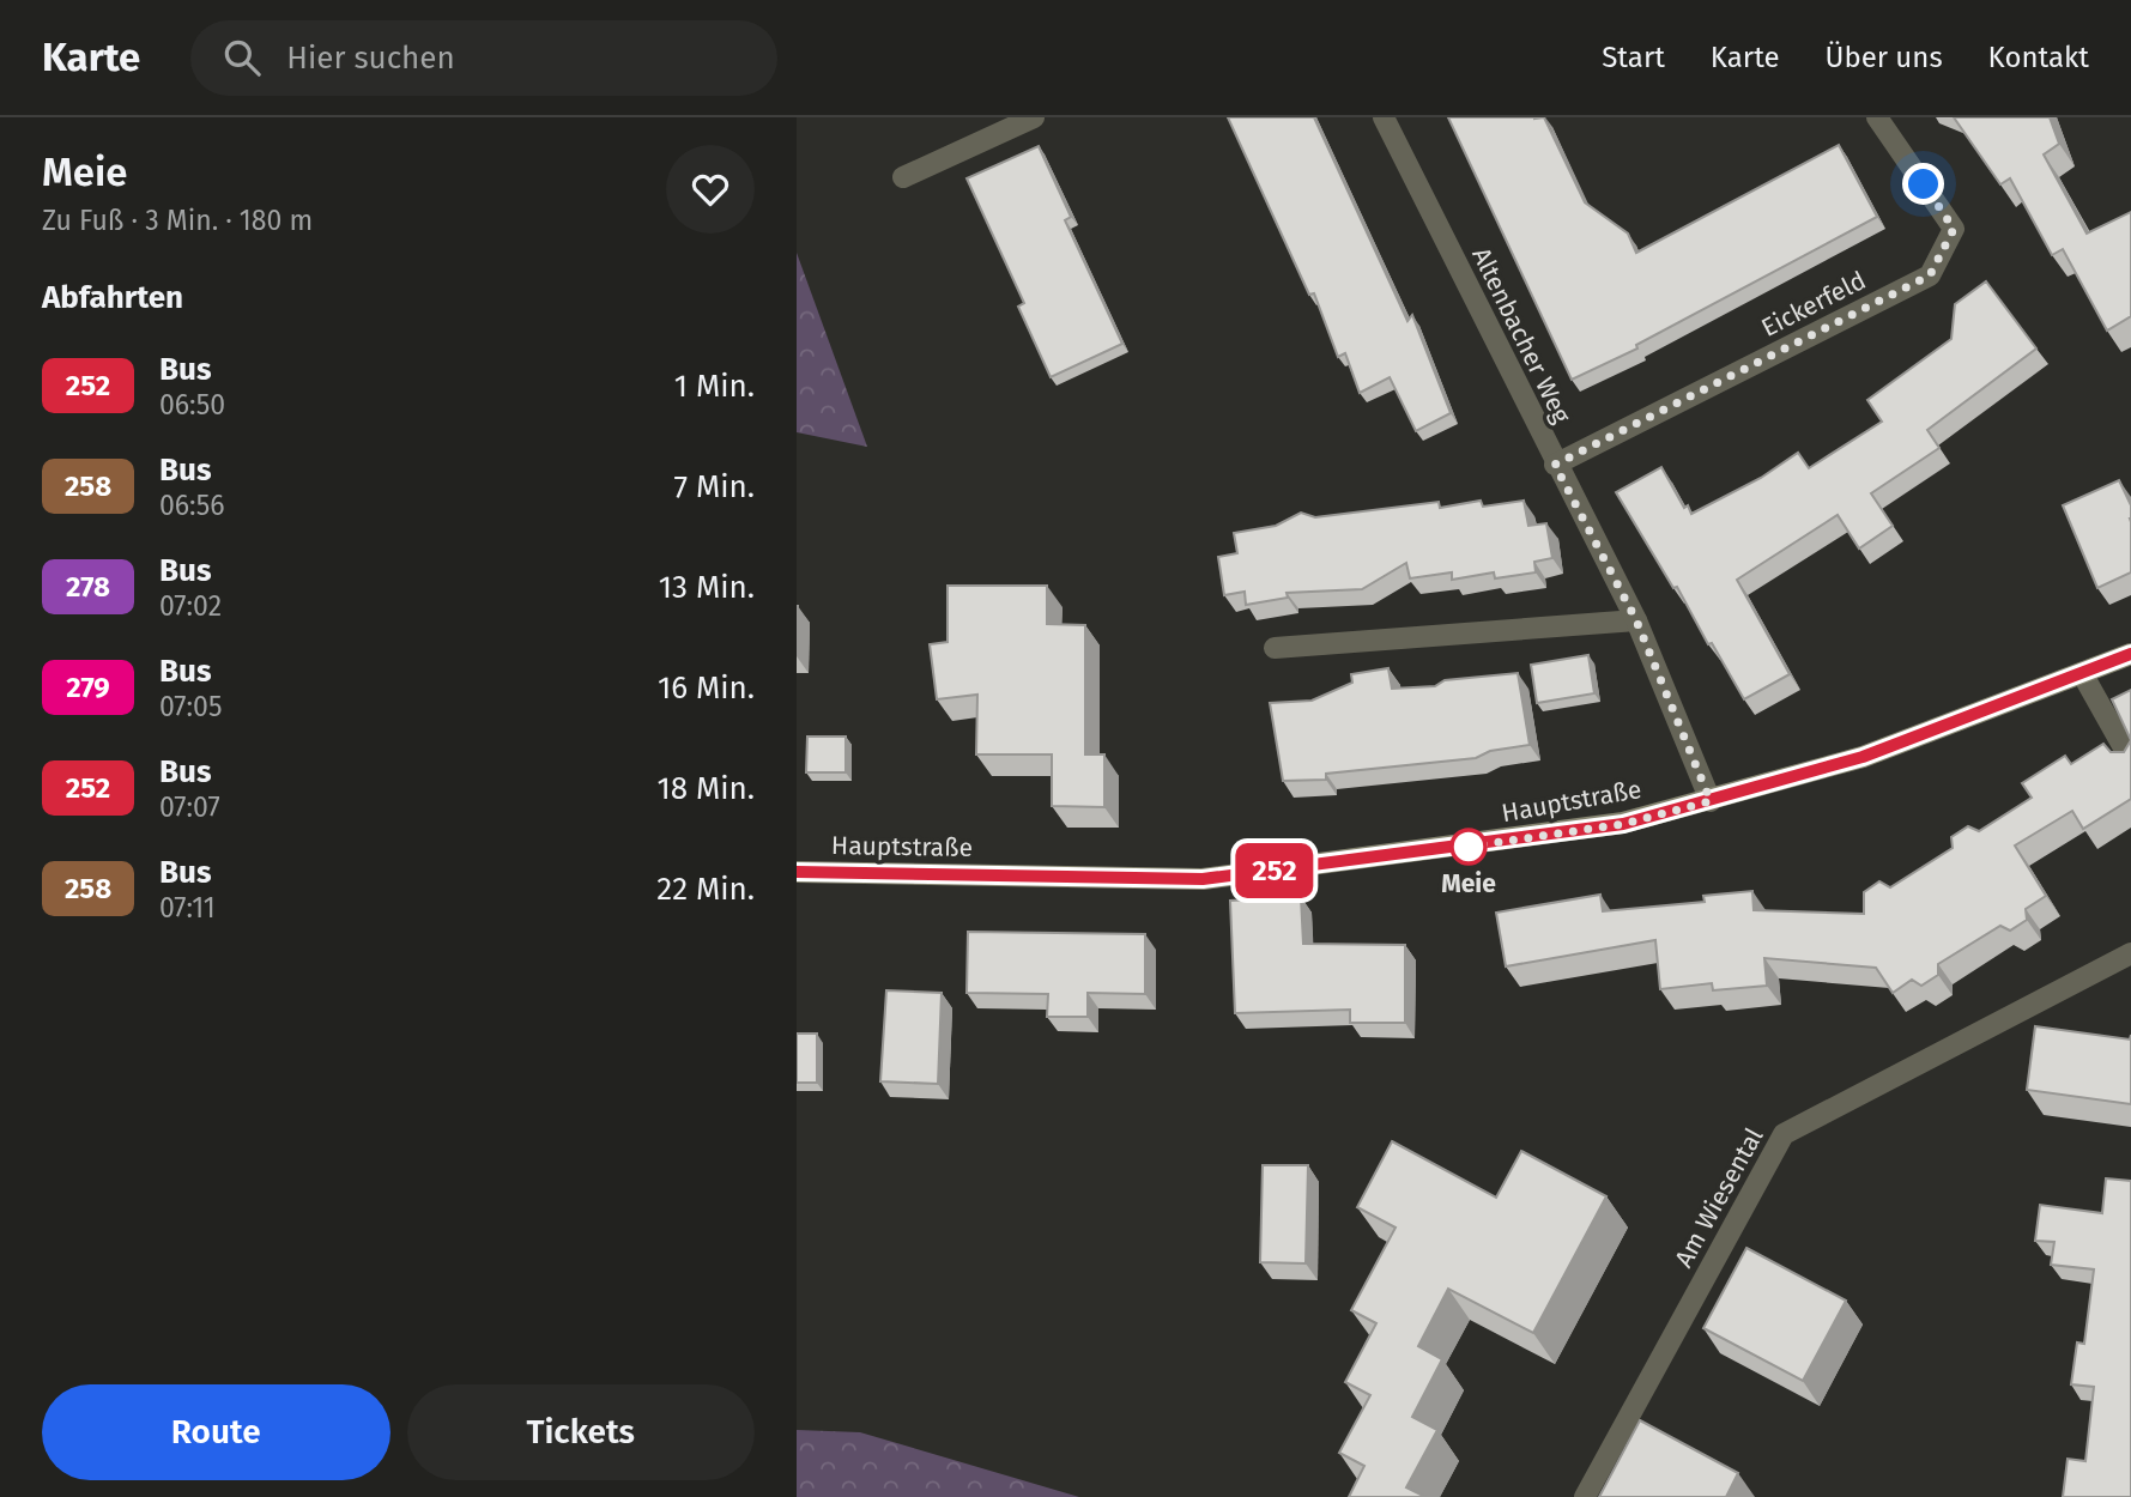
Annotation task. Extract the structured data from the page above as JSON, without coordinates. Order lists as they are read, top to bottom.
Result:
{
  "streets": {
    "main road": ["Hauptstraße"],
    "street": ["Eickerfeld", "Altenbacher Weg", "Am Wiesental"]
  },
  "crossings": [
    ["Eickerfeld", "Altenbacher Weg"],
    ["Altenbacher Weg", "Hauptstraße"]
  ],
  "places": ["Meie"],
  "lines": ["bus line 252"],
  "page": {
    "header": "Karte",
    "search": "Hier suchen",
    "nav": [
      "Start",
      "Karte",
      "Über uns",
      "Kontakt"
    ],
    "heading": [
      ["Meie", "Zu Fuß · 3 Min. · 180 m"],
      "Abfahrten"
    ],
    "on_map": "252",
    "list": [
      {
        "mark": "252",
        "name": "Bus",
        "note": "06:50",
        "value": "1 Min."
      },
      {
        "mark": "258",
        "name": "Bus",
        "note": "06:56",
        "value": "7 Min."
      },
      {
        "mark": "278",
        "name": "Bus",
        "note": "07:02",
        "value": "13 Min."
      },
      {
        "mark": "279",
        "name": "Bus",
        "note": "07:05",
        "value": "16 Min."
      },
      {
        "mark": "252",
        "name": "Bus",
        "note": "07:07",
        "value": "18 Min."
      },
      {
        "mark": "258",
        "name": "Bus",
        "note": "07:11",
        "value": "22 Min."
      }
    ],
    "buttons": ["Route", "Tickets"]
  }
}
